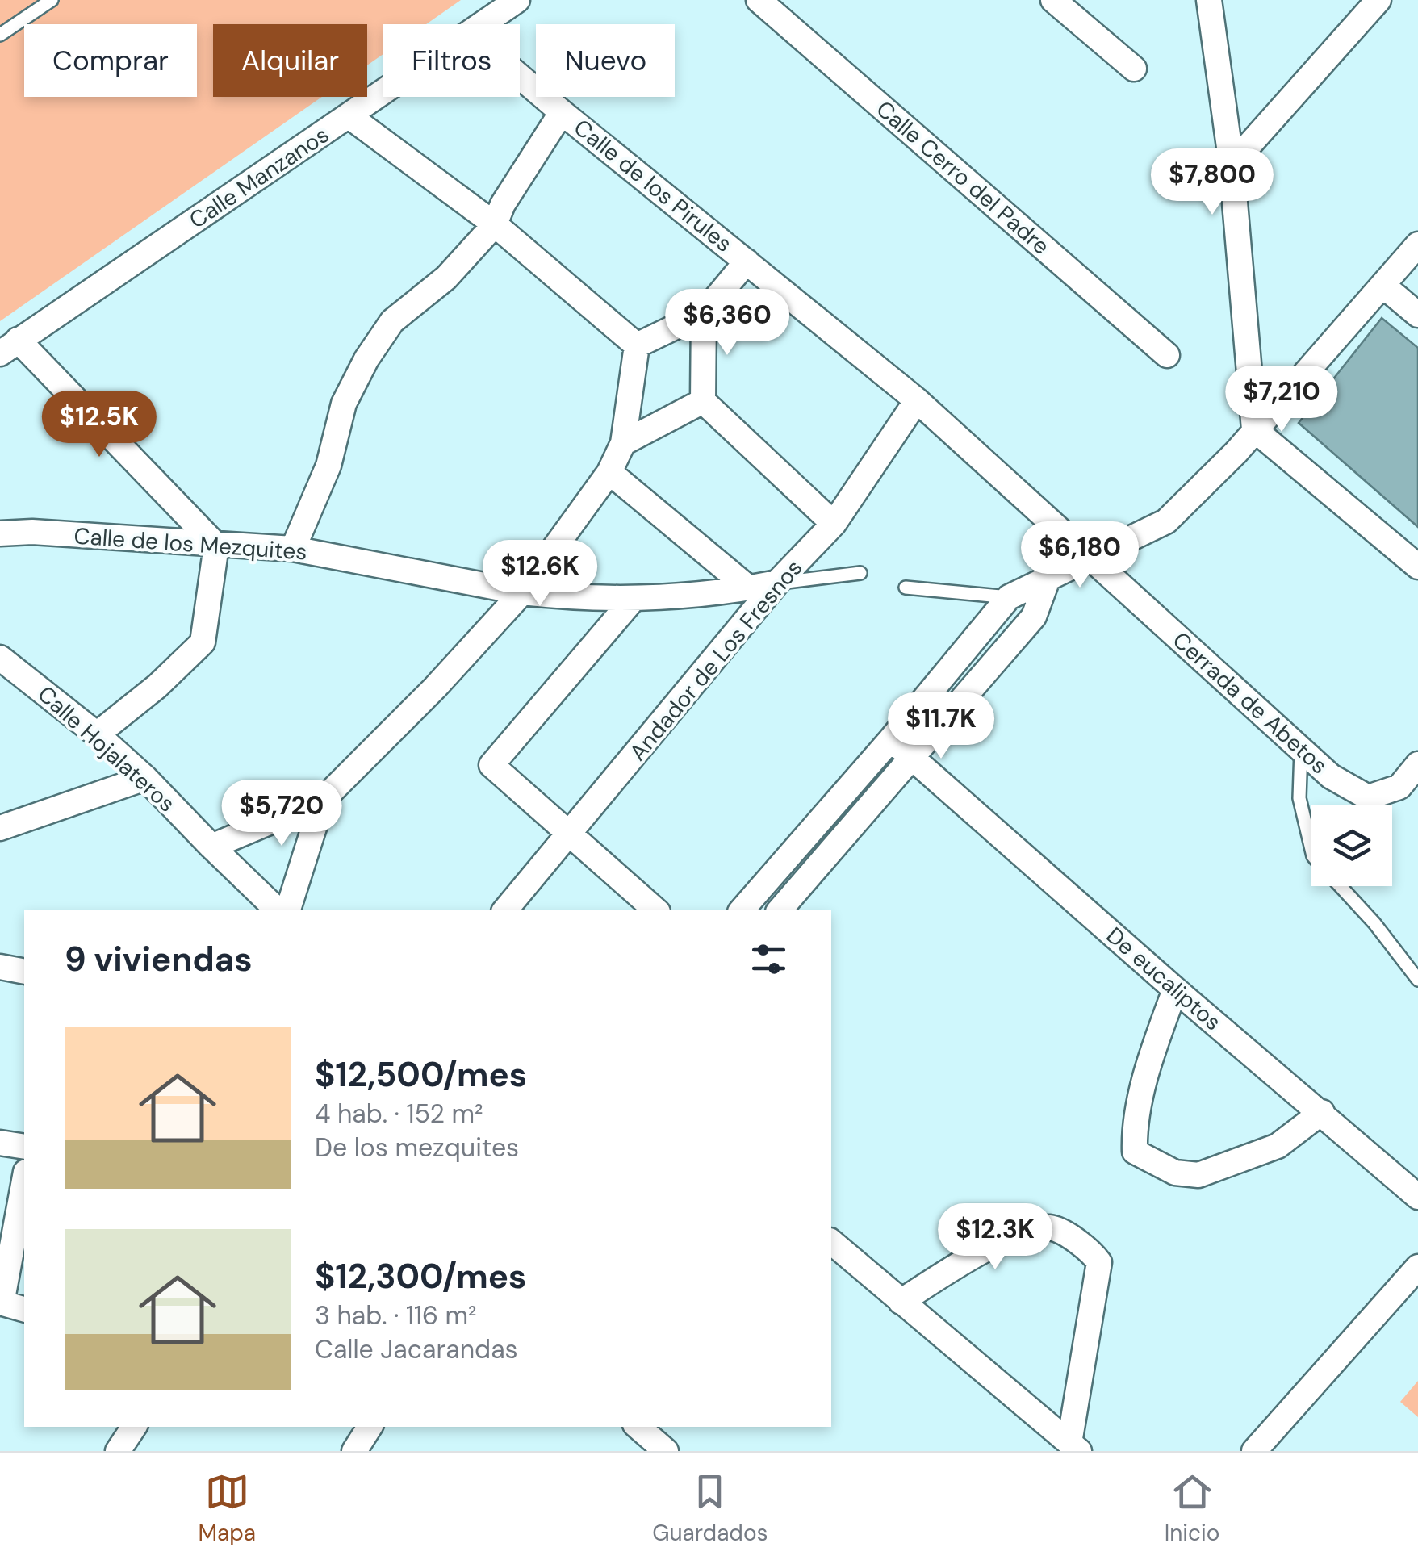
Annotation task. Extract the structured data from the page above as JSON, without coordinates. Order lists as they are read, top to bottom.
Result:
{
  "streets": {
    "street": [
      "Calle Manzanos",
      "Calle Cerro del Padre",
      "Calle de los Pirules",
      "Calle de los Mezquites",
      "Andador de Los Fresnos",
      "Cerrada de Abetos",
      "Calle Hojalateros",
      "De eucaliptos"
    ]
  },
  "crossings": [
    ["Calle de los Pirules", "Andador de Los Fresnos"],
    ["Calle de los Pirules", "Cerrada de Abetos"],
    ["Calle de los Mezquites", "Andador de Los Fresnos"]
  ],
  "page": {
    "chip": [
      "Comprar",
      "Alquilar",
      "Filtros",
      "Nuevo"
    ],
    "price": [
      "$7,800",
      "$6,360",
      "$7,210",
      "$12.5K",
      "$6,180",
      "$12.6K",
      "$11.7K",
      "$5,720",
      "$12.3K"
    ],
    "heading": "9 viviendas",
    "list": [
      {
        "name": "$12,500/mes",
        "note": "4 hab. · 152 m² · De los mezquites"
      },
      {
        "name": "$12,300/mes",
        "note": "3 hab. · 116 m² · Calle Jacarandas"
      }
    ],
    "tabs": ["Mapa", "Guardados", "Inicio"]
  }
}
